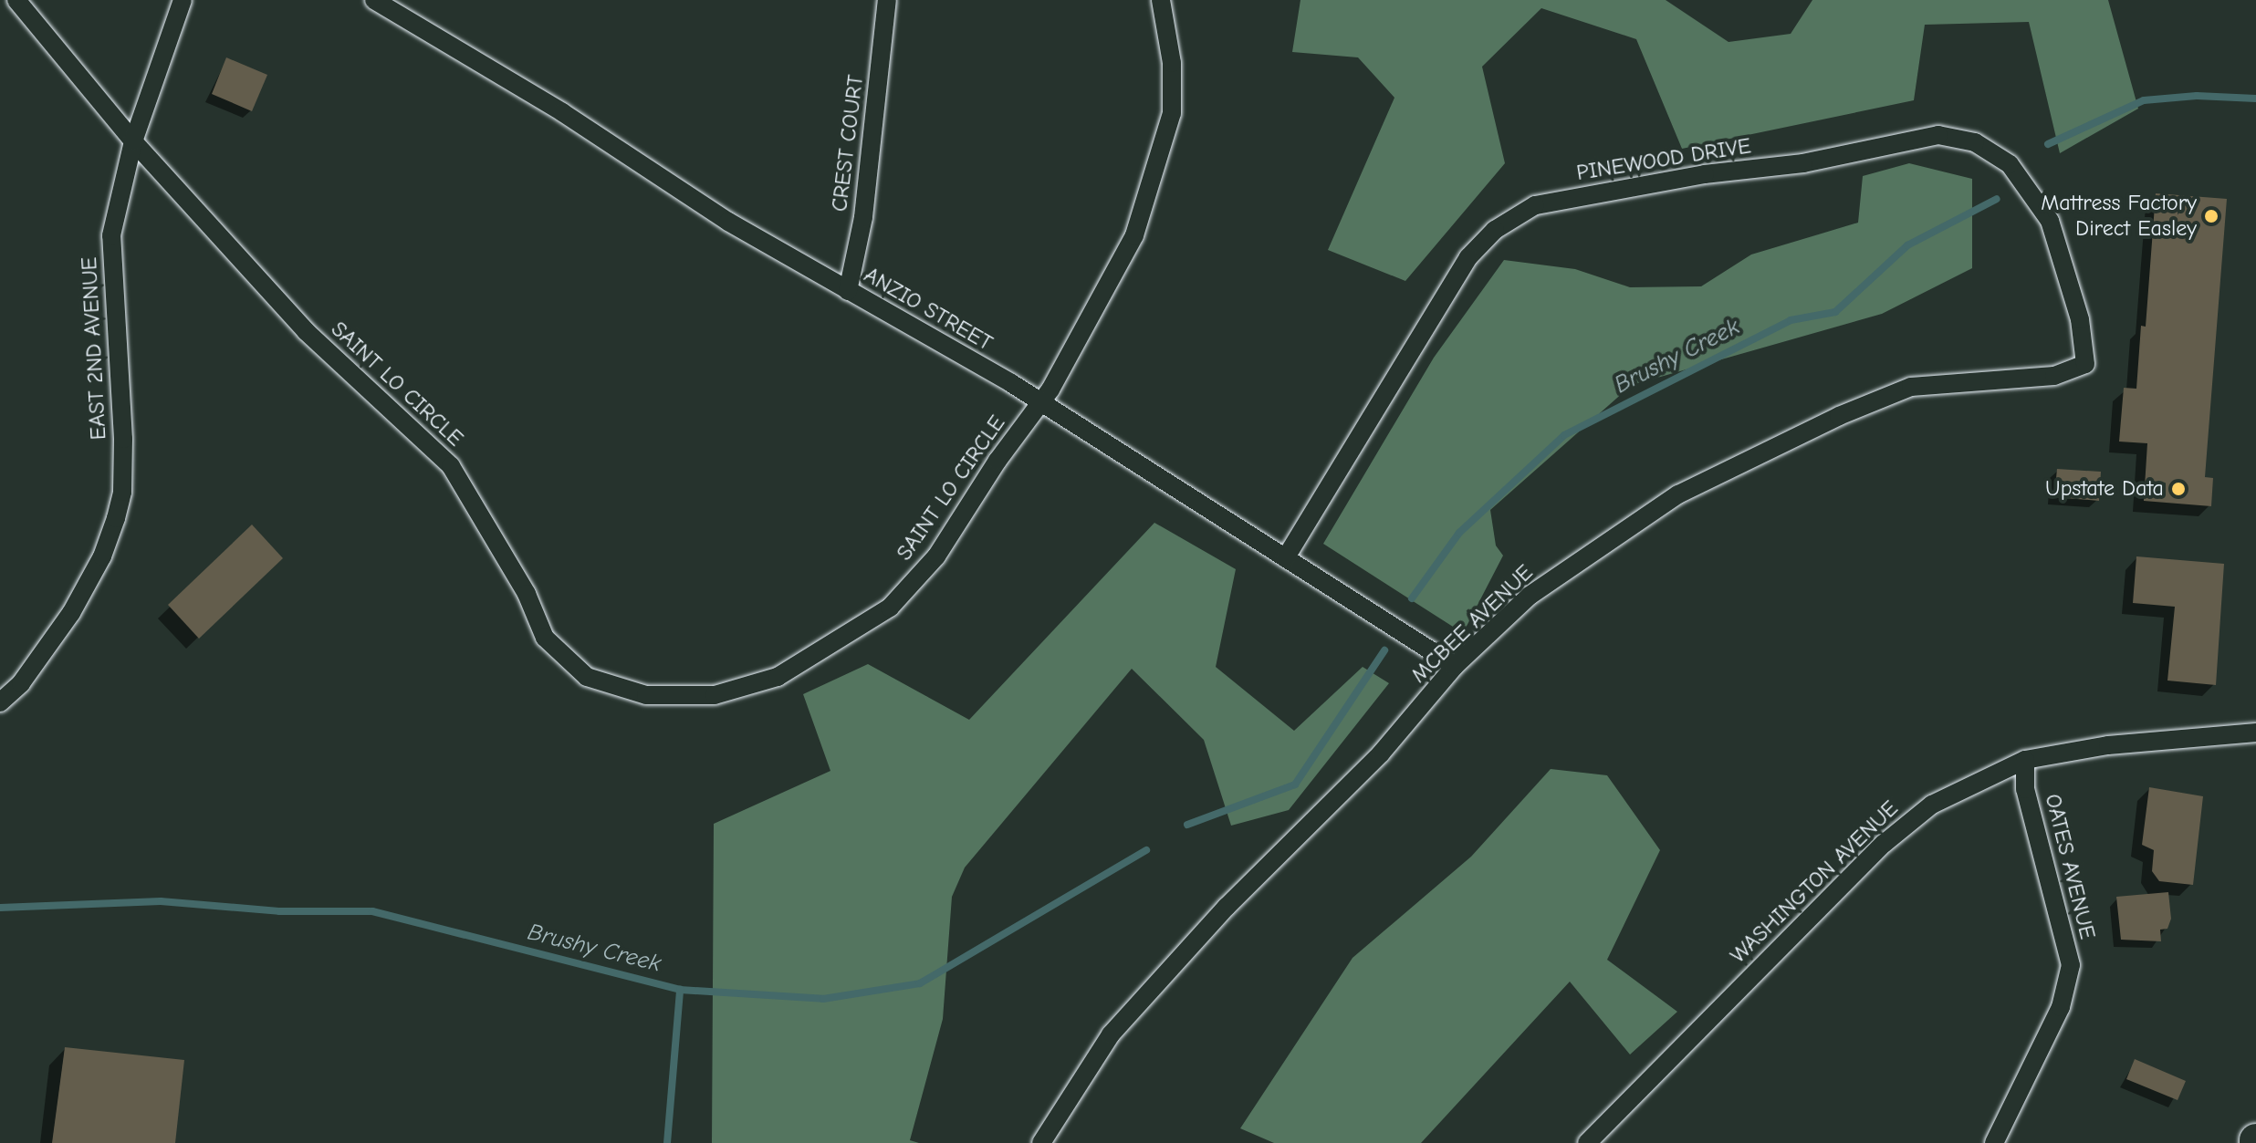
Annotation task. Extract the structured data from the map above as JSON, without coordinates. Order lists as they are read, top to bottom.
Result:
{
  "streets": {
    "street": [
      "CREST COURT",
      "PINEWOOD DRIVE",
      "ANZIO STREET",
      "EAST 2ND AVENUE",
      "SAINT LO CIRCLE",
      "MCBEE AVENUE",
      "OATES AVENUE",
      "WASHINGTON AVENUE"
    ]
  },
  "crossings": [
    ["CREST COURT", "ANZIO STREET"],
    ["PINEWOOD DRIVE", "ANZIO STREET"],
    ["PINEWOOD DRIVE", "MCBEE AVENUE"],
    ["ANZIO STREET", "SAINT LO CIRCLE"],
    ["ANZIO STREET", "MCBEE AVENUE"],
    ["EAST 2ND AVENUE", "SAINT LO CIRCLE"],
    ["OATES AVENUE", "WASHINGTON AVENUE"]
  ],
  "water": ["Brushy Creek"],
  "places": ["Mattress Factory Direct Easley", "Upstate Data"]
}
